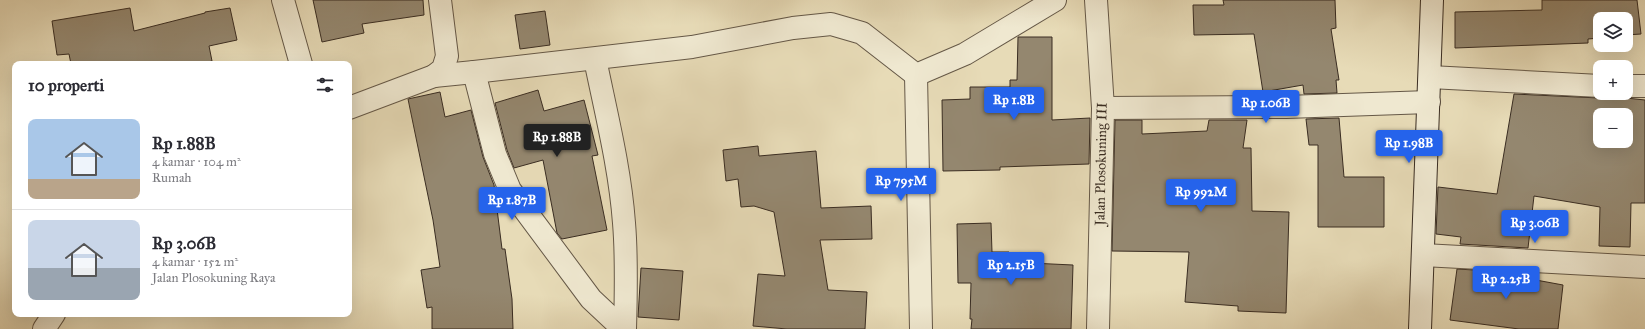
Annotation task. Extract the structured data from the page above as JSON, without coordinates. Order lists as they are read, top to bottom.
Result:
{
  "streets": {
    "street": ["Jalan Plosokuning III"]
  },
  "page": {
    "map_buttons": ["+", "−"],
    "heading": "10 properti",
    "price": [
      "Rp 1.8B",
      "Rp 1.06B",
      "Rp 1.88B",
      "Rp 1.98B",
      "Rp 795M",
      "Rp 992M",
      "Rp 1.87B",
      "Rp 3.06B",
      "Rp 2.15B",
      "Rp 2.25B"
    ],
    "list": [
      {
        "name": "Rp 1.88B",
        "note": "4 kamar · 104 m² · Rumah"
      },
      {
        "name": "Rp 3.06B",
        "note": "4 kamar · 152 m² · Jalan Plosokuning Raya"
      }
    ]
  }
}
